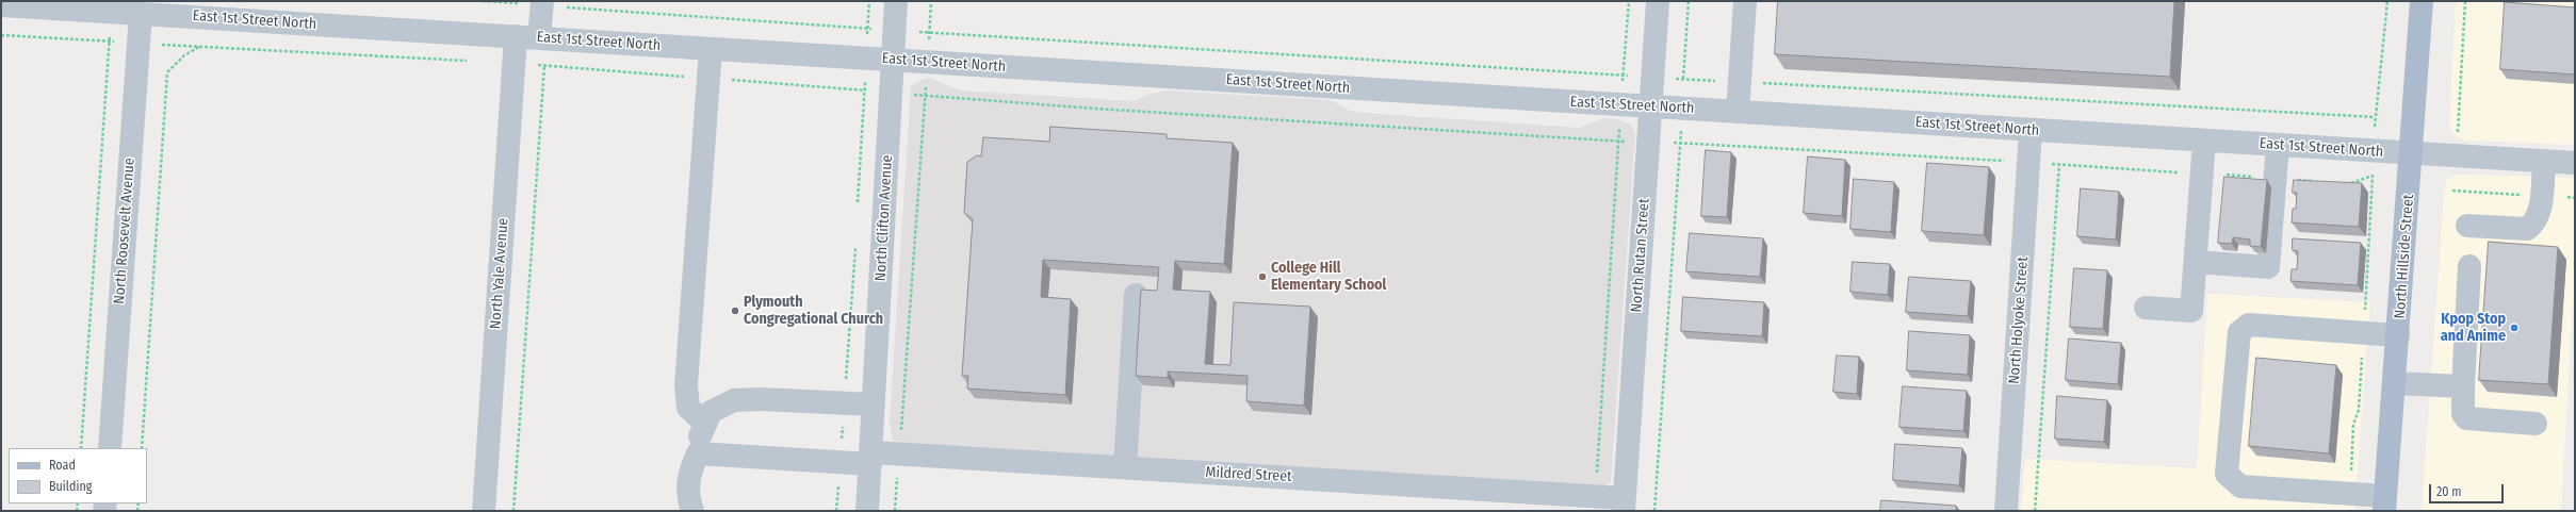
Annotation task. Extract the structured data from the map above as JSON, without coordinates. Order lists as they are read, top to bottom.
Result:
{
  "streets": {
    "main road": ["North Hillside Street"],
    "street": [
      "East 1st Street North",
      "North Clifton Avenue",
      "North Roosevelt Avenue",
      "North Rutan Street",
      "North Yale Avenue",
      "North Holyoke Street",
      "Mildred Street"
    ]
  },
  "crossings": [
    ["East 1st Street North", "North Clifton Avenue"],
    ["East 1st Street North", "North Roosevelt Avenue"],
    ["East 1st Street North", "North Rutan Street"],
    ["East 1st Street North", "North Hillside Street"],
    ["East 1st Street North", "North Yale Avenue"],
    ["East 1st Street North", "North Holyoke Street"],
    ["North Clifton Avenue", "Mildred Street"],
    ["North Rutan Street", "Mildred Street"]
  ],
  "places": ["College Hill Elementary School", "Plymouth Congregational Church", "Kpop Stop and Anime"],
  "legend": ["Road", "Building"],
  "scale_bar": "20 m"
}
